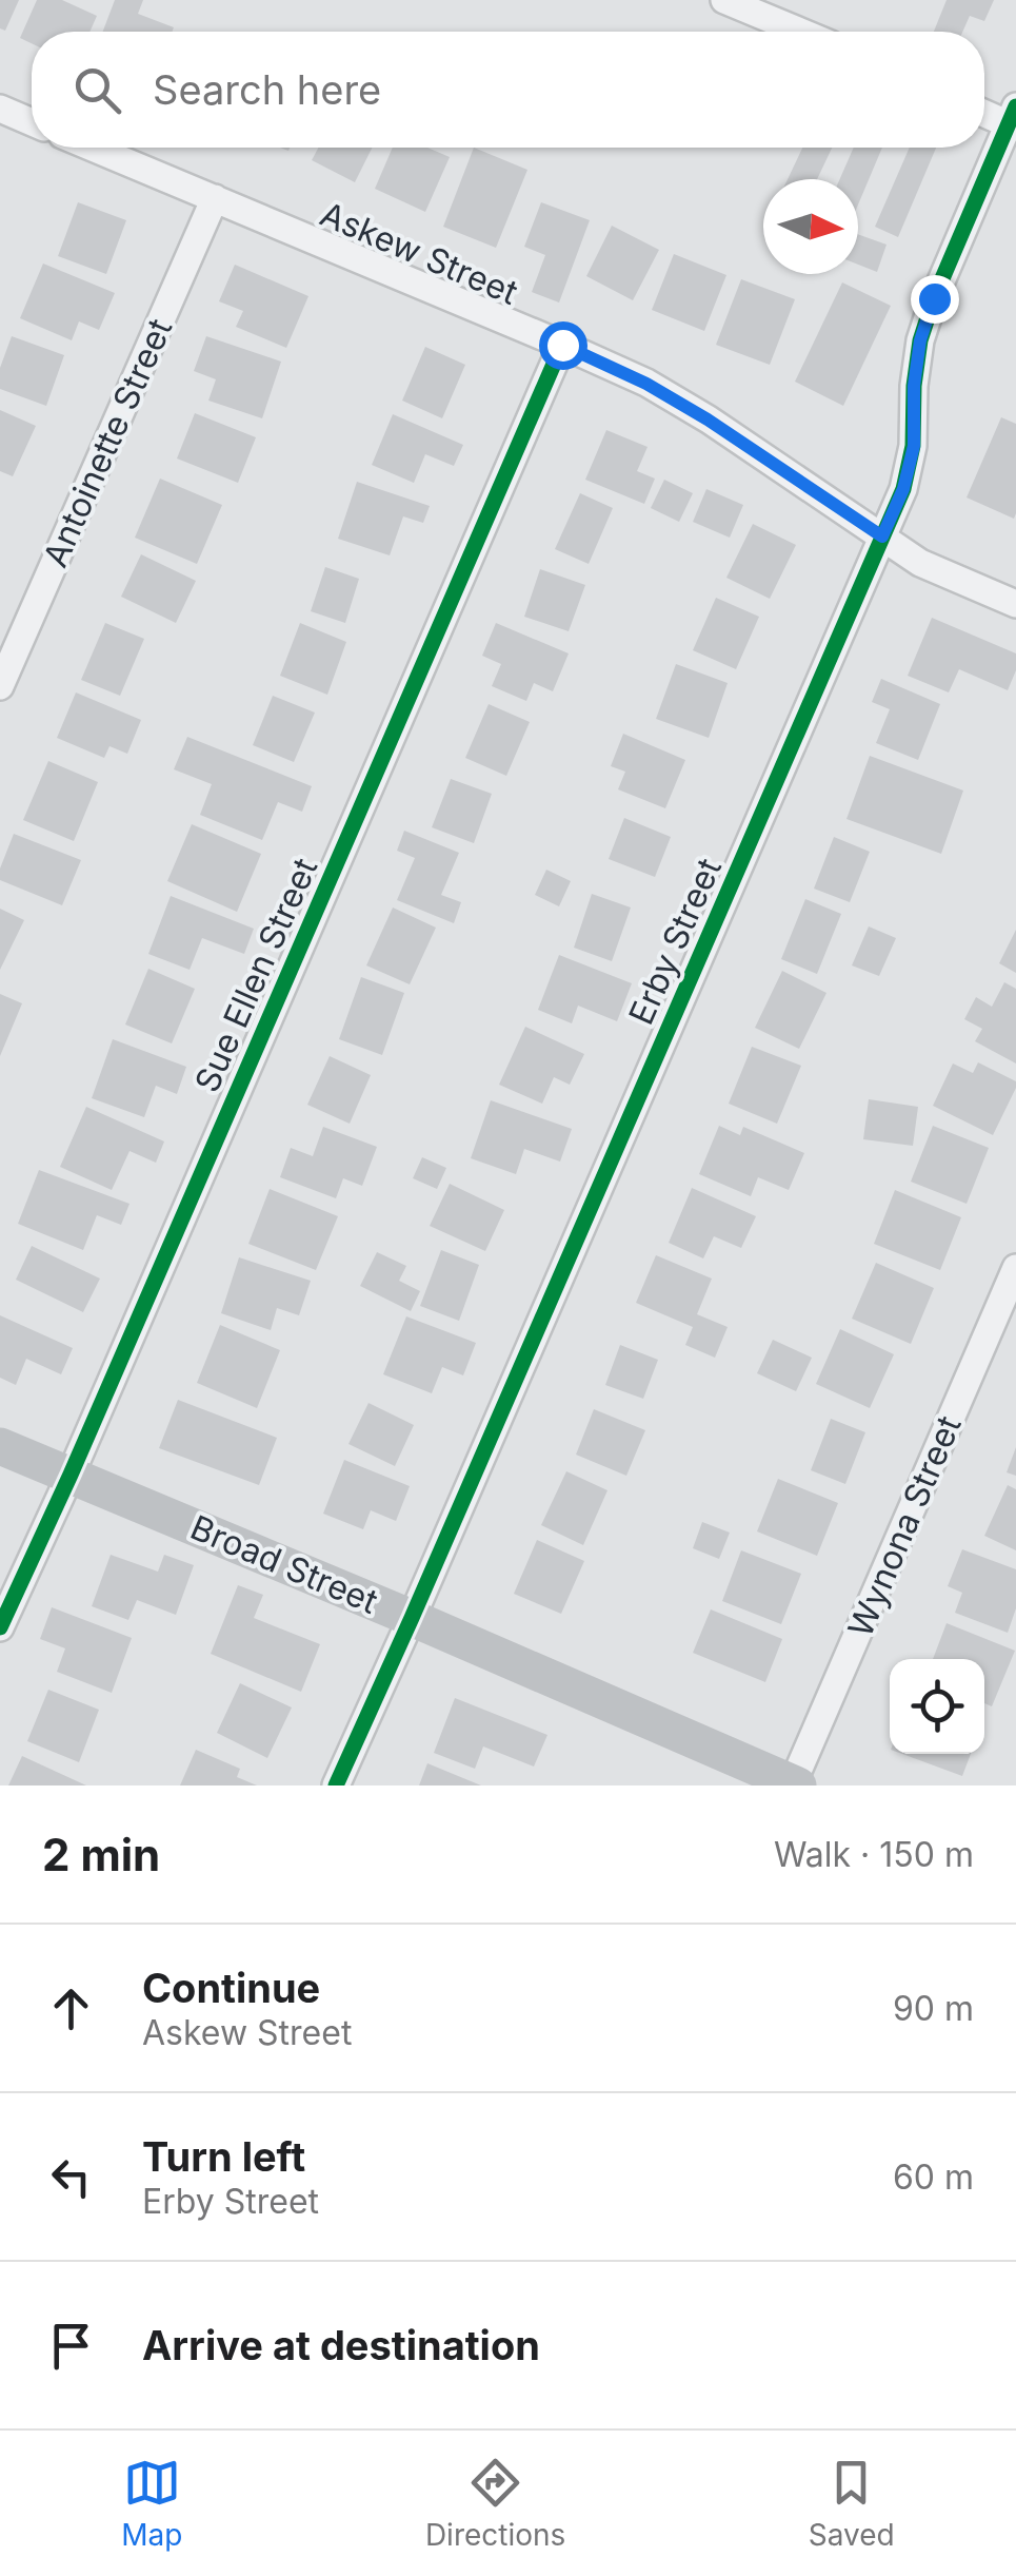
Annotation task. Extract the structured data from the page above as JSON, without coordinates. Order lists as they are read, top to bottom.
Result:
{
  "streets": {
    "street": [
      "Askew Street",
      "Antoinette Street",
      "Erby Street",
      "Sue Ellen Street",
      "Wynona Street",
      "Broad Street"
    ]
  },
  "crossings": [
    ["Askew Street", "Antoinette Street"],
    ["Askew Street", "Erby Street"],
    ["Askew Street", "Sue Ellen Street"],
    ["Erby Street", "Broad Street"],
    ["Sue Ellen Street", "Broad Street"],
    ["Wynona Street", "Broad Street"]
  ],
  "north": "right",
  "page": {
    "search": "Search here",
    "heading": ["2 min", "Walk · 150 m"],
    "list": [
      ["Continue", "Askew Street", "90 m"],
      ["Turn left", "Erby Street", "60 m"],
      "Arrive at destination"
    ],
    "nav": ["Map", "Directions", "Saved"]
  }
}
